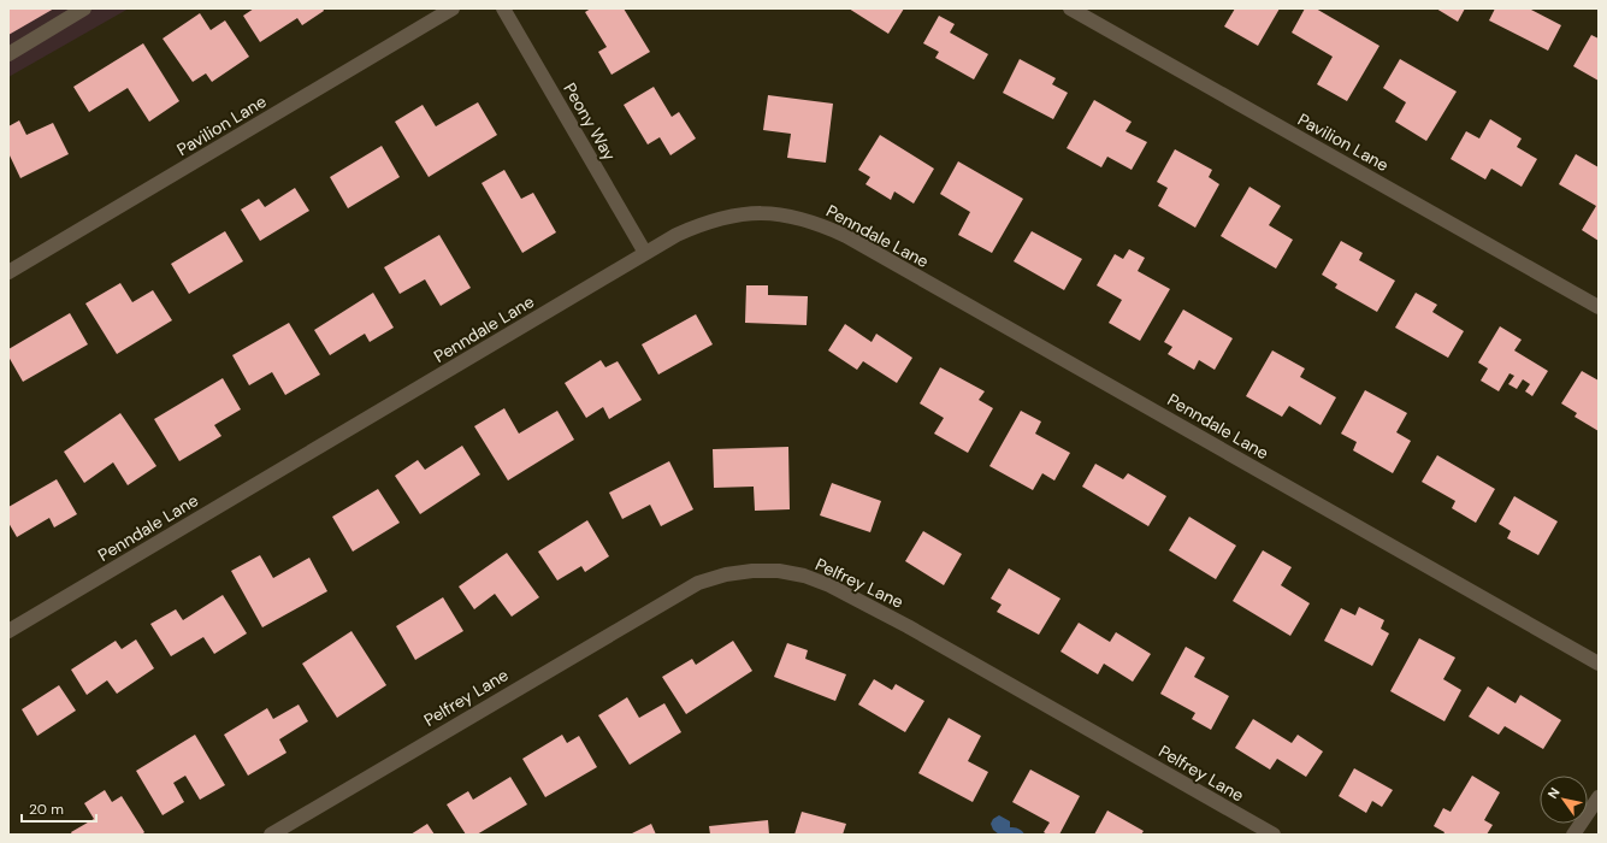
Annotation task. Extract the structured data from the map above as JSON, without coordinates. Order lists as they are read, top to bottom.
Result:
{
  "streets": {
    "street": [
      "Peony Way",
      "Pavilion Lane",
      "Penndale Lane",
      "Pelfrey Lane"
    ]
  },
  "crossings": [
    ["Peony Way", "Penndale Lane"]
  ],
  "scale_bar": "20 m",
  "north": "top left"
}
